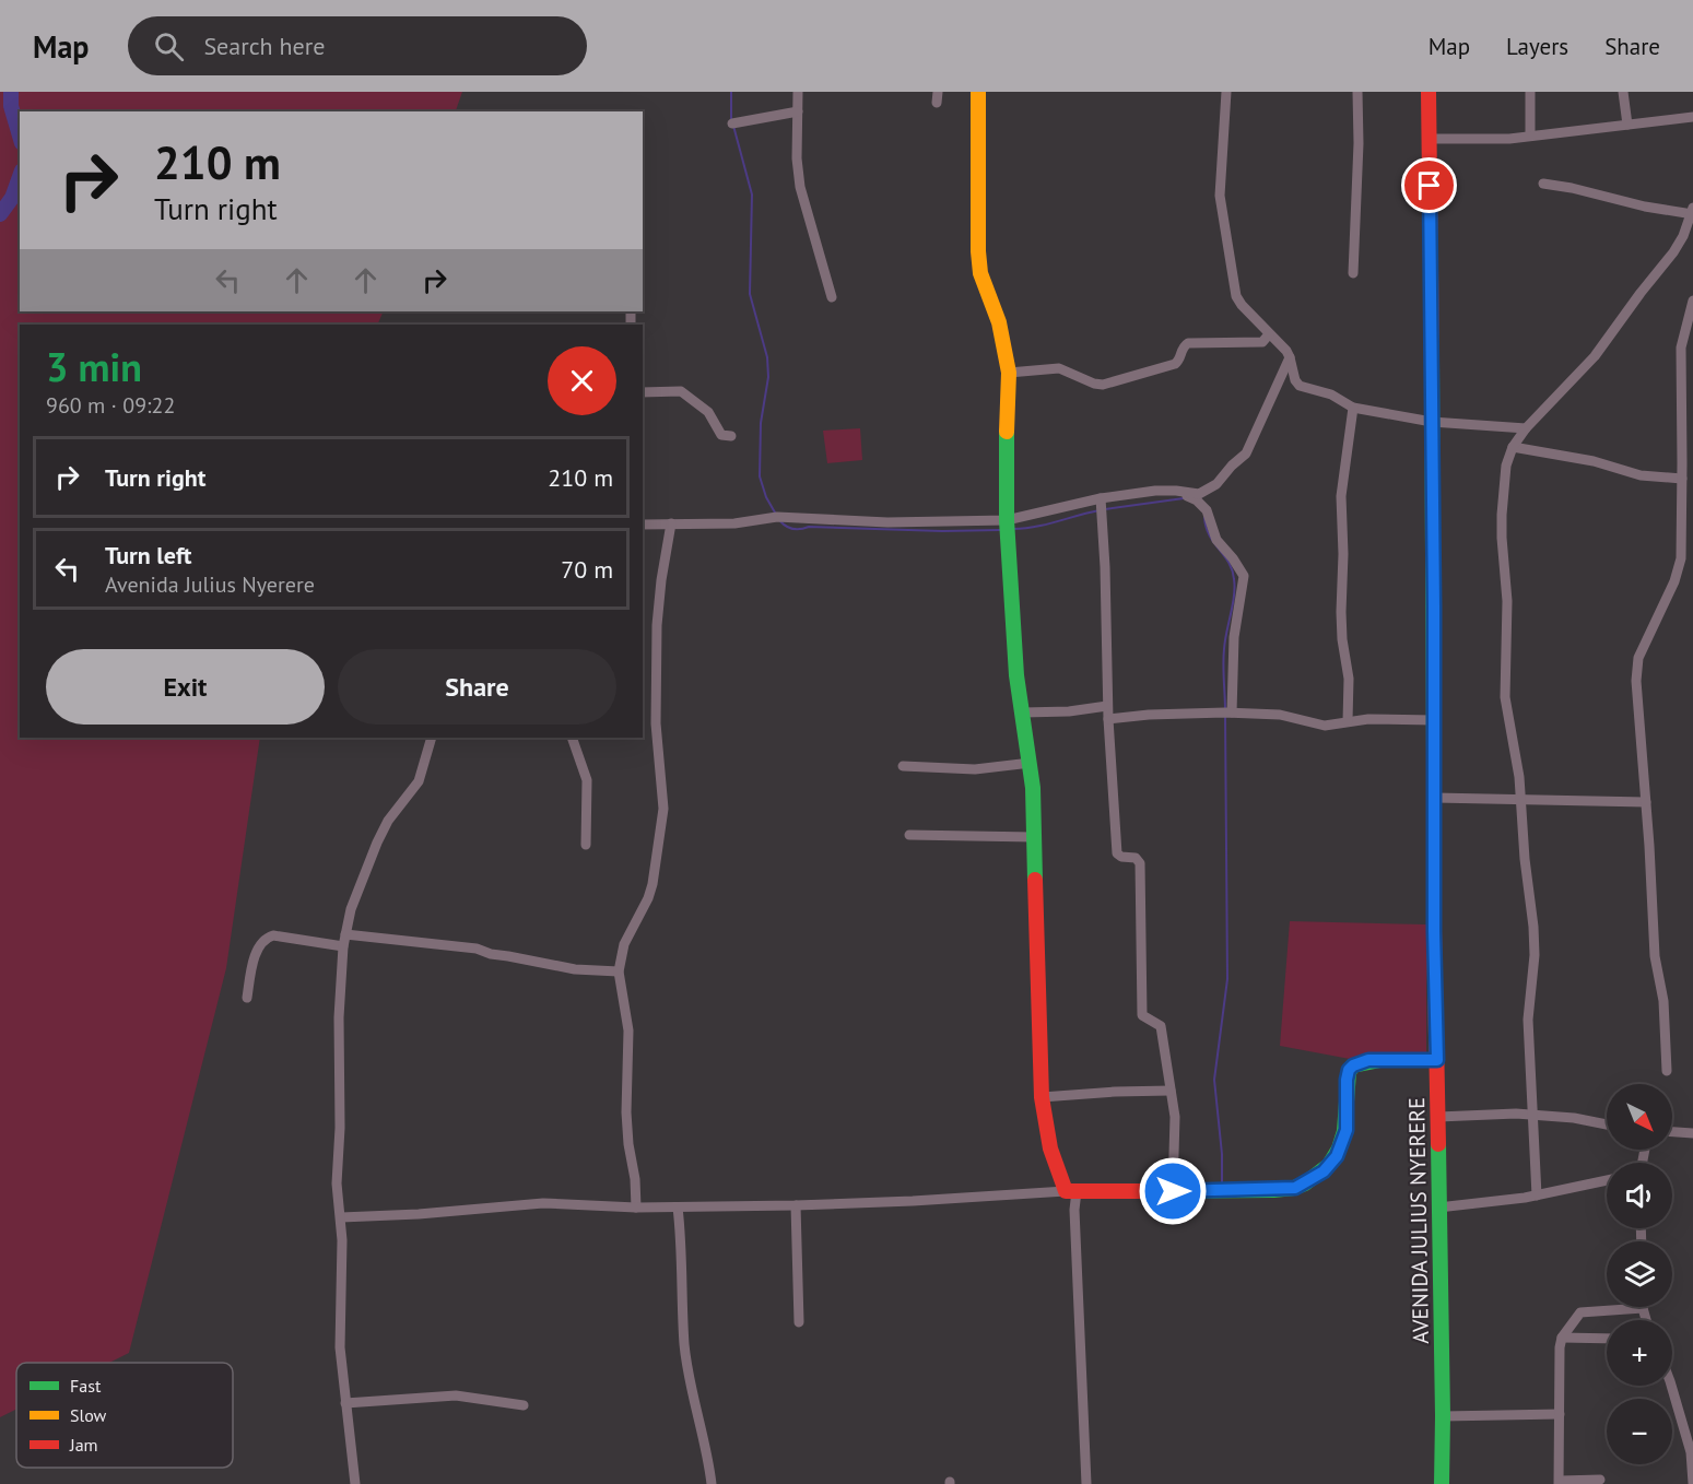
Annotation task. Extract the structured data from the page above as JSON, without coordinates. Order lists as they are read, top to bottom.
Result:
{
  "streets": {
    "street": ["AVENIDA JULIUS NYERERE"]
  },
  "legend": ["Fast", "Slow", "Jam"],
  "north": "bottom right",
  "page": {
    "header": "Map",
    "search": "Search here",
    "nav": ["Map", "Layers", "Share"],
    "turn": ["210 m", "Turn right"],
    "heading": ["3 min", "960 m · 09:22"],
    "list": [
      {
        "name": "Turn right",
        "value": "210 m"
      },
      {
        "name": "Turn left",
        "note": "Avenida Julius Nyerere",
        "value": "70 m"
      }
    ],
    "buttons": ["Exit", "Share"],
    "map_buttons": ["+", "−"]
  }
}
